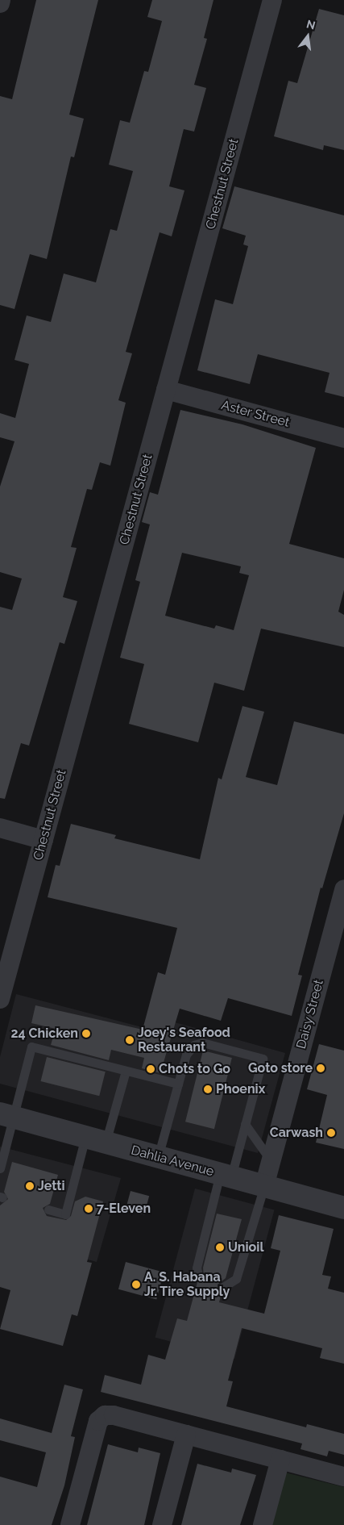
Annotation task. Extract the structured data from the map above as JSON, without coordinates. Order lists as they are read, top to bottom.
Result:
{
  "streets": {
    "street": [
      "Chestnut Street",
      "Aster Street",
      "Daisy Street",
      "Dahlia Avenue"
    ]
  },
  "crossings": [
    ["Chestnut Street", "Aster Street"],
    ["Daisy Street", "Dahlia Avenue"]
  ],
  "places": [
    "24 Chicken",
    "Joey's Seafood Restaurant",
    "Goto store",
    "Chots to Go",
    "Phoenix",
    "Carwash",
    "Jetti",
    "7-Eleven",
    "Unioil",
    "A. S. Habana Jr. Tire Supply"
  ],
  "north": "top"
}
